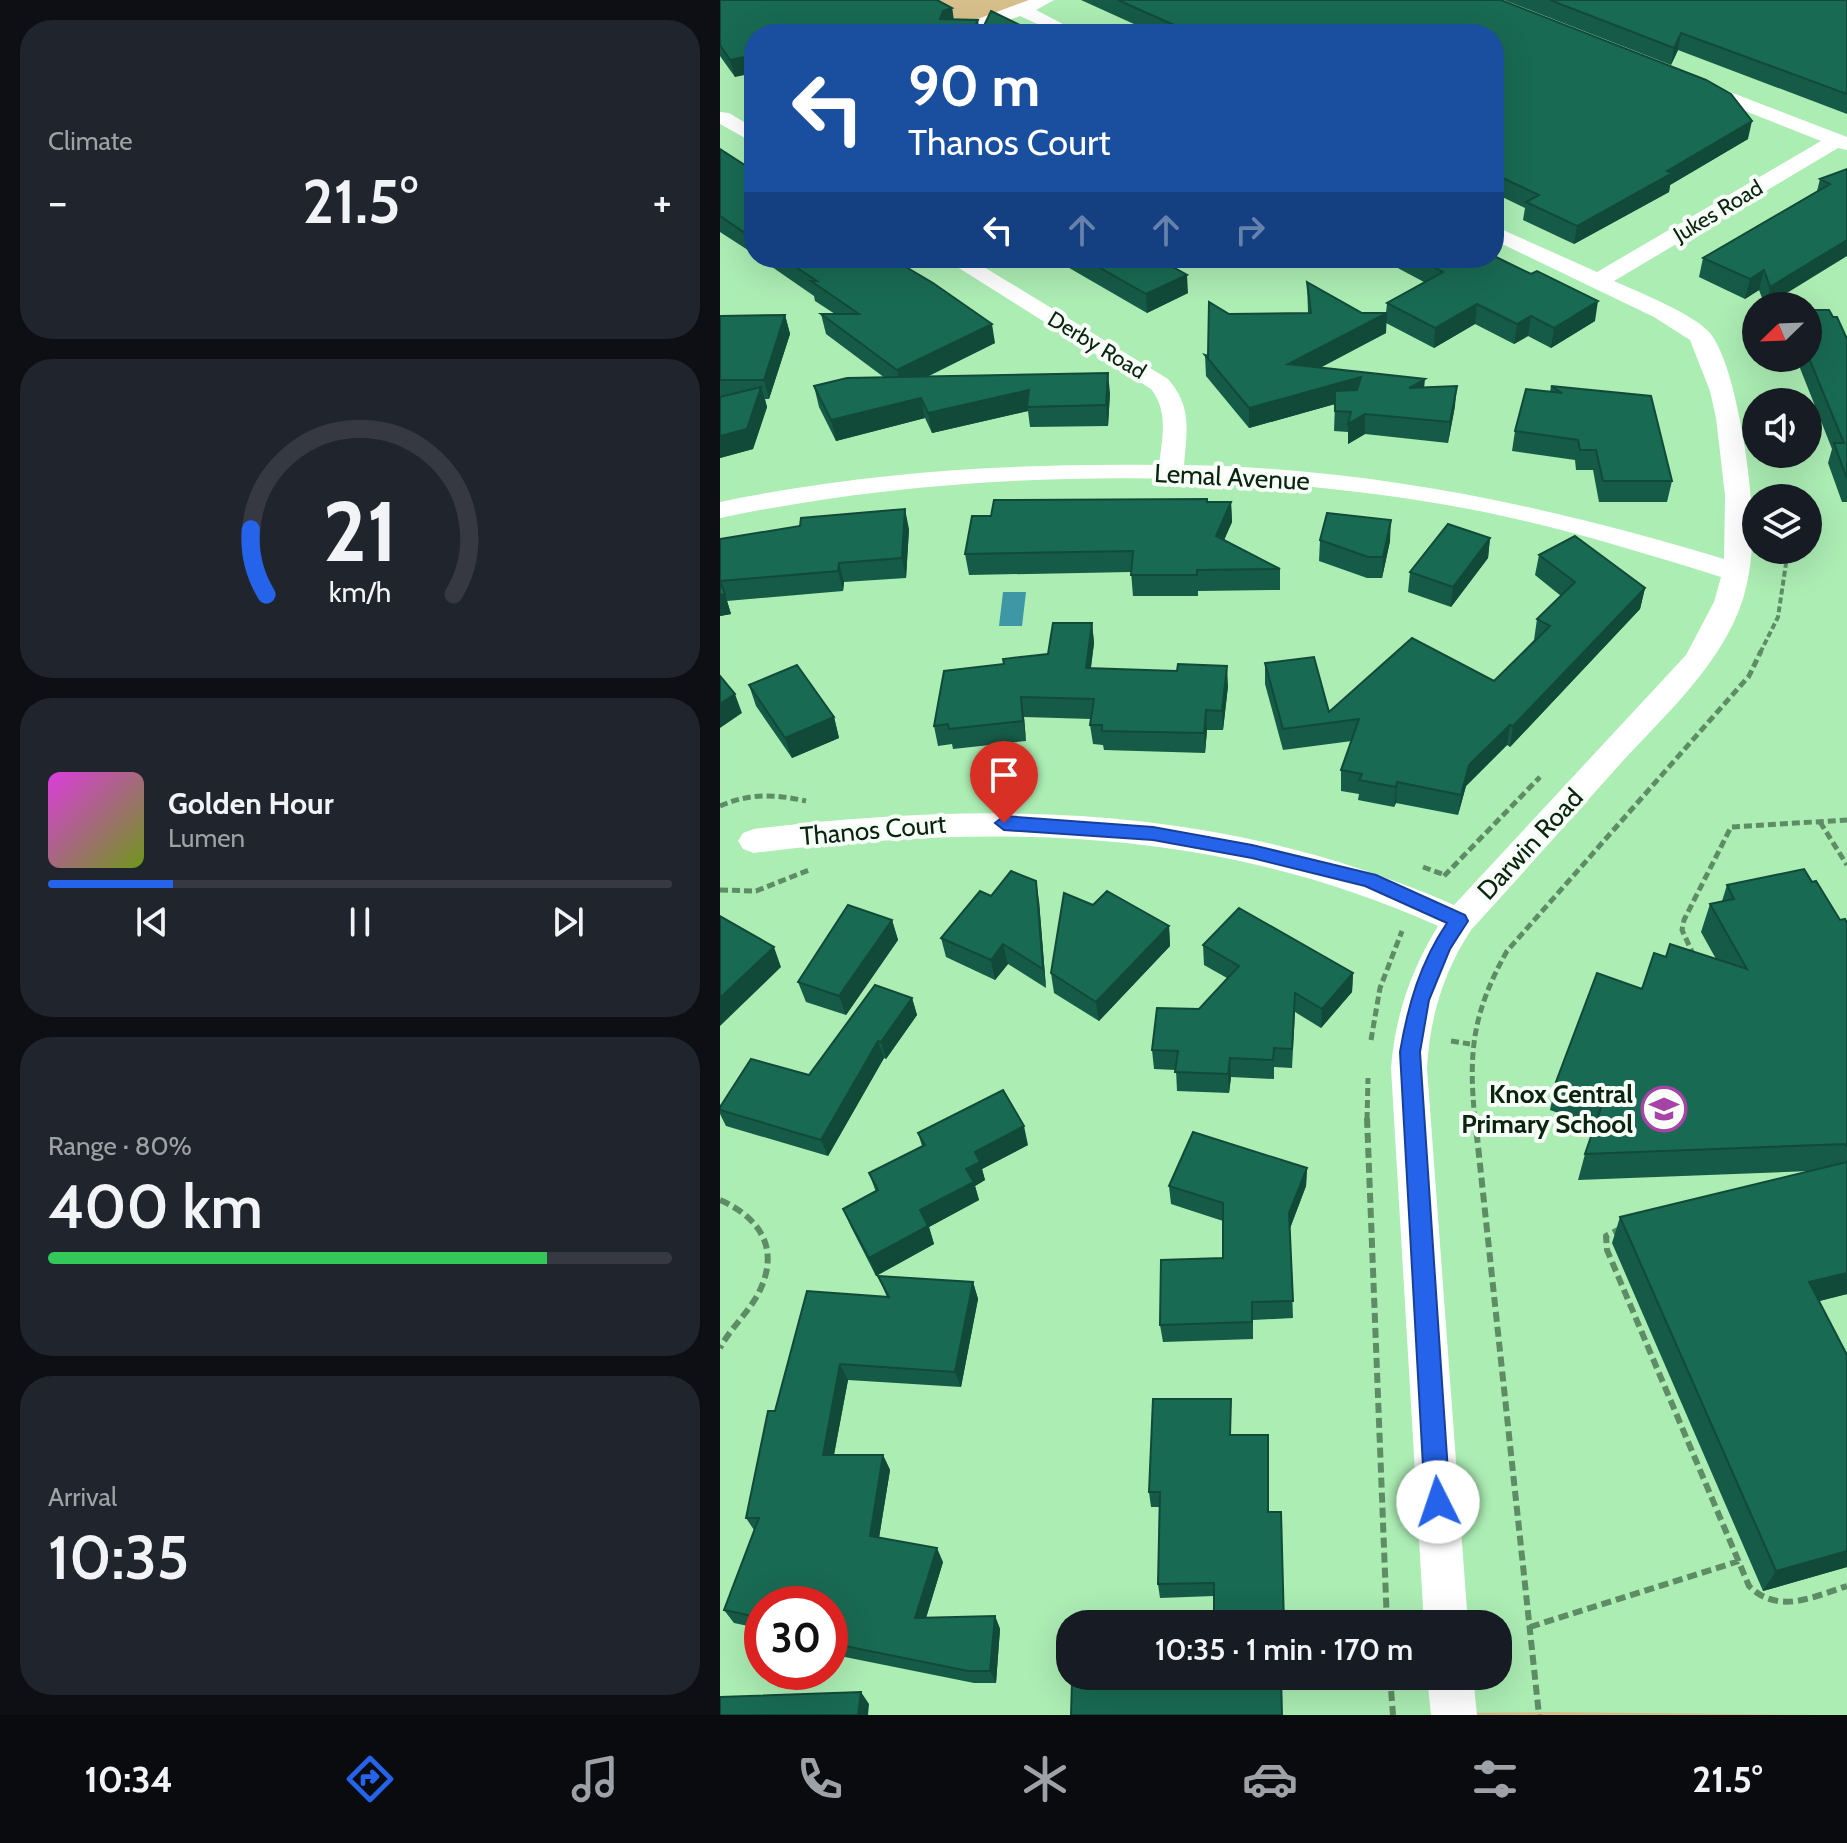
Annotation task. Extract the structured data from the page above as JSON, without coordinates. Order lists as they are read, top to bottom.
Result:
{
  "streets": {
    "street": [
      "Jukes Road",
      "Derby Road",
      "Lemal Avenue",
      "Thanos Court",
      "Darwin Road"
    ]
  },
  "crossings": [
    ["Jukes Road", "Darwin Road"],
    ["Derby Road", "Lemal Avenue"],
    ["Lemal Avenue", "Darwin Road"],
    ["Thanos Court", "Darwin Road"]
  ],
  "places": {
    "school or university": ["Knox Central Primary School"]
  },
  "north": "bottom left",
  "page": {
    "tile": [
      "Climate",
      ["Range · 80%", "400 km"],
      ["Arrival", "10:35"]
    ],
    "turn": ["90 m", "Thanos Court"],
    "heat": ["−", "21.5°", "+"],
    "song": ["Golden Hour", "Lumen"],
    "limit": "30",
    "trip": "10:35 · 1 min · 170 m",
    "tabs": ["10:34", "21.5°"],
    "gauge": ["21", "km/h"]
  }
}
